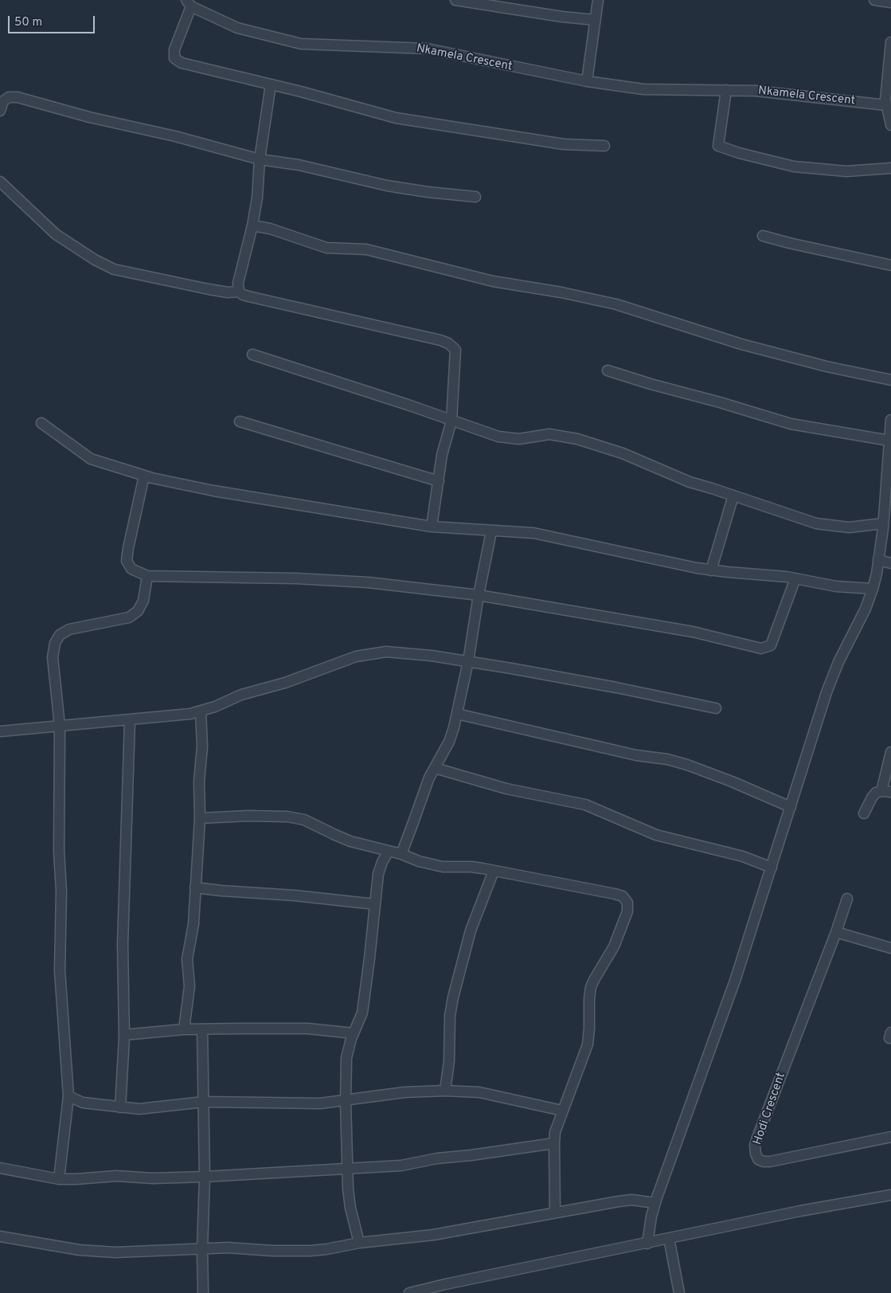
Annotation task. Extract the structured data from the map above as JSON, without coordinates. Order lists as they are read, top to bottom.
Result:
{
  "streets": {
    "street": ["Nkamela Crescent", "Hodi Crescent"]
  },
  "scale_bar": "50 m"
}
